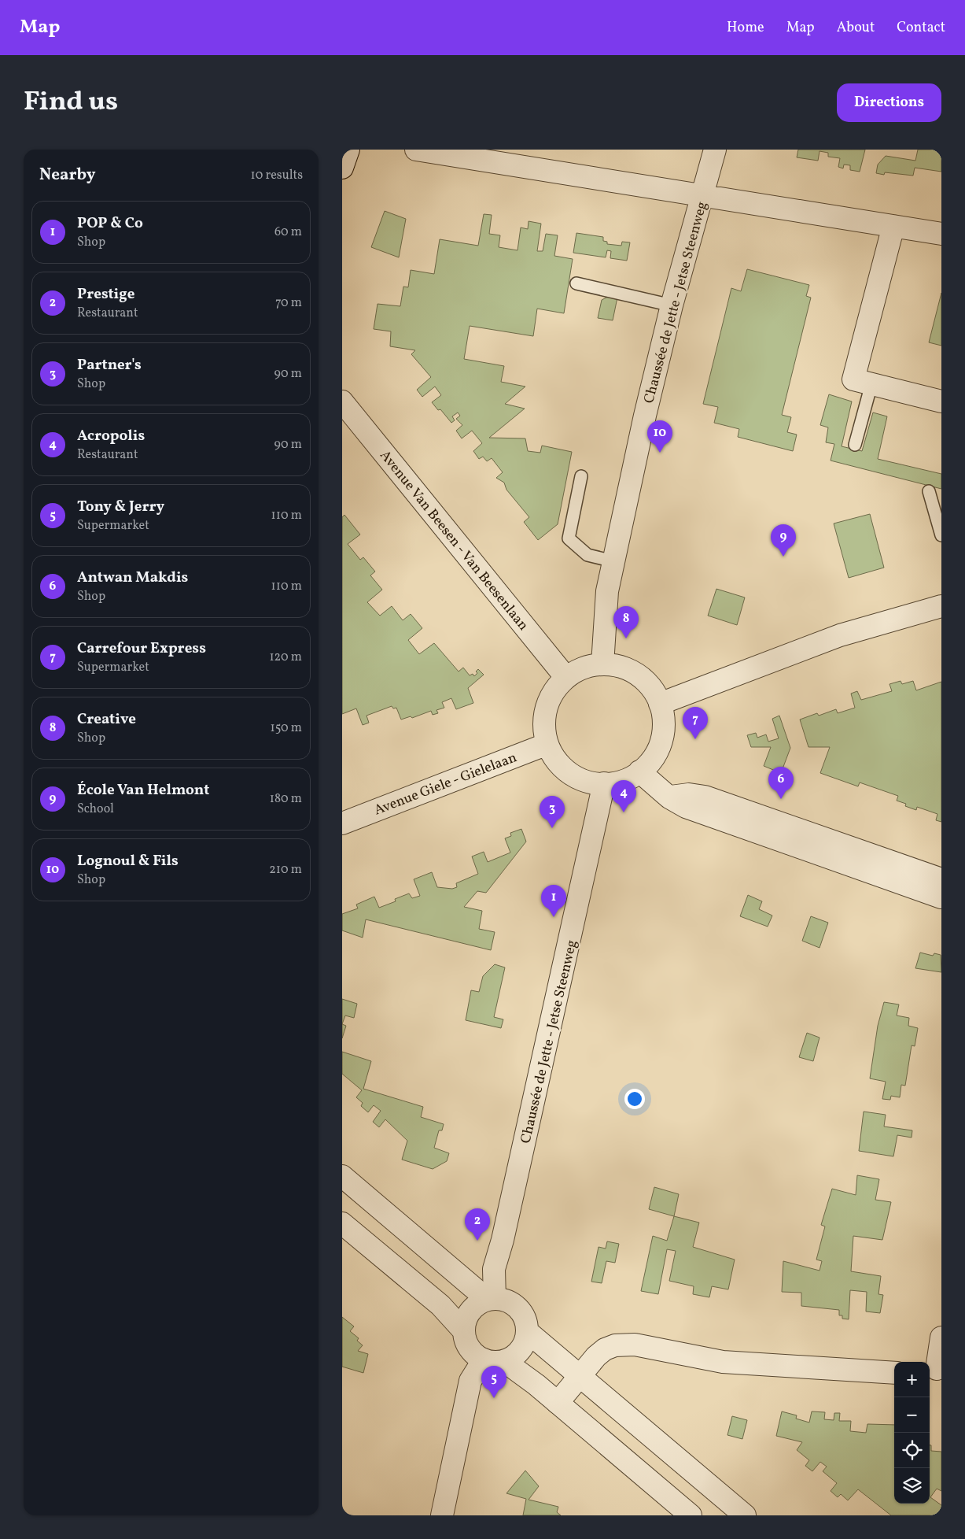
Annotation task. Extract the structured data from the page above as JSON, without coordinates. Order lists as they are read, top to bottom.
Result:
{
  "streets": {
    "street": ["Chaussée de Jette - Jetse Steenweg", "Avenue Van Beesen - Van Beesenlaan", "Avenue Giele - Gielelaan"]
  },
  "crossings": [
    ["Chaussée de Jette - Jetse Steenweg", "Avenue Van Beesen - Van Beesenlaan"],
    ["Chaussée de Jette - Jetse Steenweg", "Avenue Giele - Gielelaan"],
    ["Avenue Van Beesen - Van Beesenlaan", "Avenue Giele - Gielelaan"]
  ],
  "page": {
    "header": "Map",
    "nav": [
      "Home",
      "Map",
      "About",
      "Contact"
    ],
    "title": "Find us",
    "buttons": "Directions",
    "heading": ["Nearby", "10 results"],
    "list": [
      {
        "mark": "1",
        "name": "POP & Co",
        "note": "Shop",
        "value": "60 m"
      },
      {
        "mark": "2",
        "name": "Prestige",
        "note": "Restaurant",
        "value": "70 m"
      },
      {
        "mark": "3",
        "name": "Partner's",
        "note": "Shop",
        "value": "90 m"
      },
      {
        "mark": "4",
        "name": "Acropolis",
        "note": "Restaurant",
        "value": "90 m"
      },
      {
        "mark": "5",
        "name": "Tony & Jerry",
        "note": "Supermarket",
        "value": "110 m"
      },
      {
        "mark": "6",
        "name": "Antwan Makdis",
        "note": "Shop",
        "value": "110 m"
      },
      {
        "mark": "7",
        "name": "Carrefour Express",
        "note": "Supermarket",
        "value": "120 m"
      },
      {
        "mark": "8",
        "name": "Creative",
        "note": "Shop",
        "value": "150 m"
      },
      {
        "mark": "9",
        "name": "École Van Helmont",
        "note": "School",
        "value": "180 m"
      },
      {
        "mark": "10",
        "name": "Lognoul & Fils",
        "note": "Shop",
        "value": "210 m"
      }
    ],
    "pins": [
      "10",
      "9",
      "8",
      "7",
      "6",
      "4",
      "3",
      "1",
      "2",
      "5"
    ],
    "map_buttons": ["+", "−"]
  }
}
